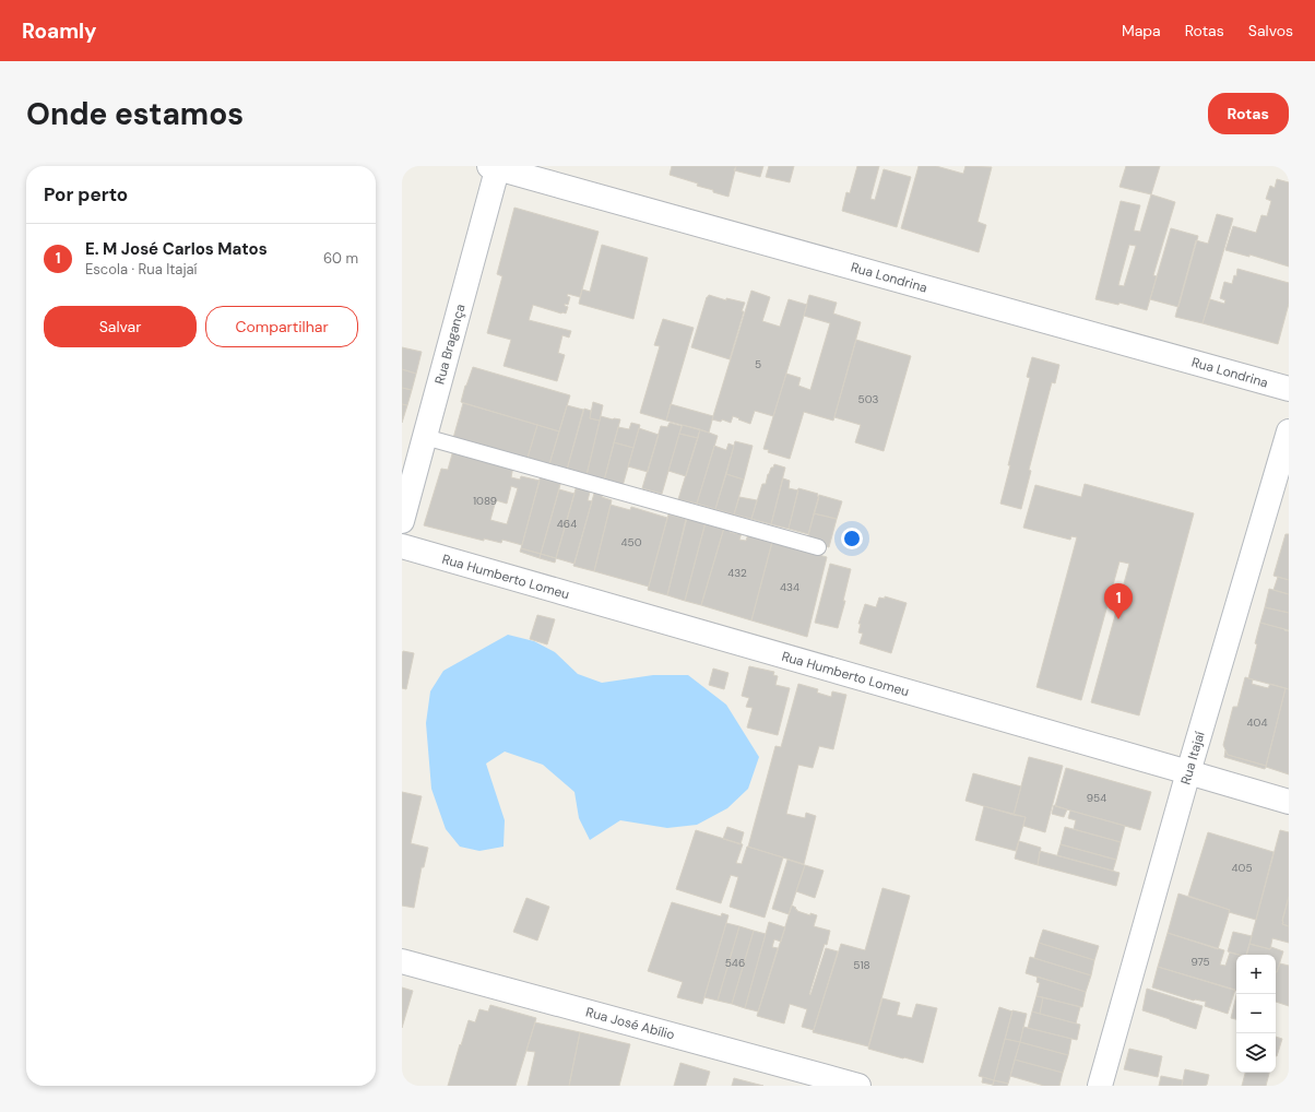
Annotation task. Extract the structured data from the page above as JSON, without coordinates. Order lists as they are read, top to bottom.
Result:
{
  "streets": {
    "street": [
      "Rua Londrina",
      "Rua Bragança",
      "Rua Humberto Lomeu",
      "Rua Itajaí",
      "Rua José Abílio"
    ]
  },
  "crossings": [
    ["Rua Londrina", "Rua Bragança"],
    ["Rua Humberto Lomeu", "Rua Itajaí"]
  ],
  "house_numbers": [
    "5",
    "503",
    "1089",
    "464",
    "450",
    "432",
    "434",
    "404",
    "954",
    "405",
    "975",
    "546",
    "518"
  ],
  "page": {
    "header": "Roamly",
    "nav": ["Mapa", "Rotas", "Salvos"],
    "buttons": [
      "Rotas",
      ["Salvar", "Compartilhar"]
    ],
    "title": "Onde estamos",
    "heading": "Por perto",
    "list": [
      {
        "mark": "1",
        "name": "E. M José Carlos Matos",
        "note": "Escola · Rua Itajaí",
        "value": "60 m"
      }
    ],
    "pins": "1",
    "map_buttons": ["+", "−"]
  }
}
